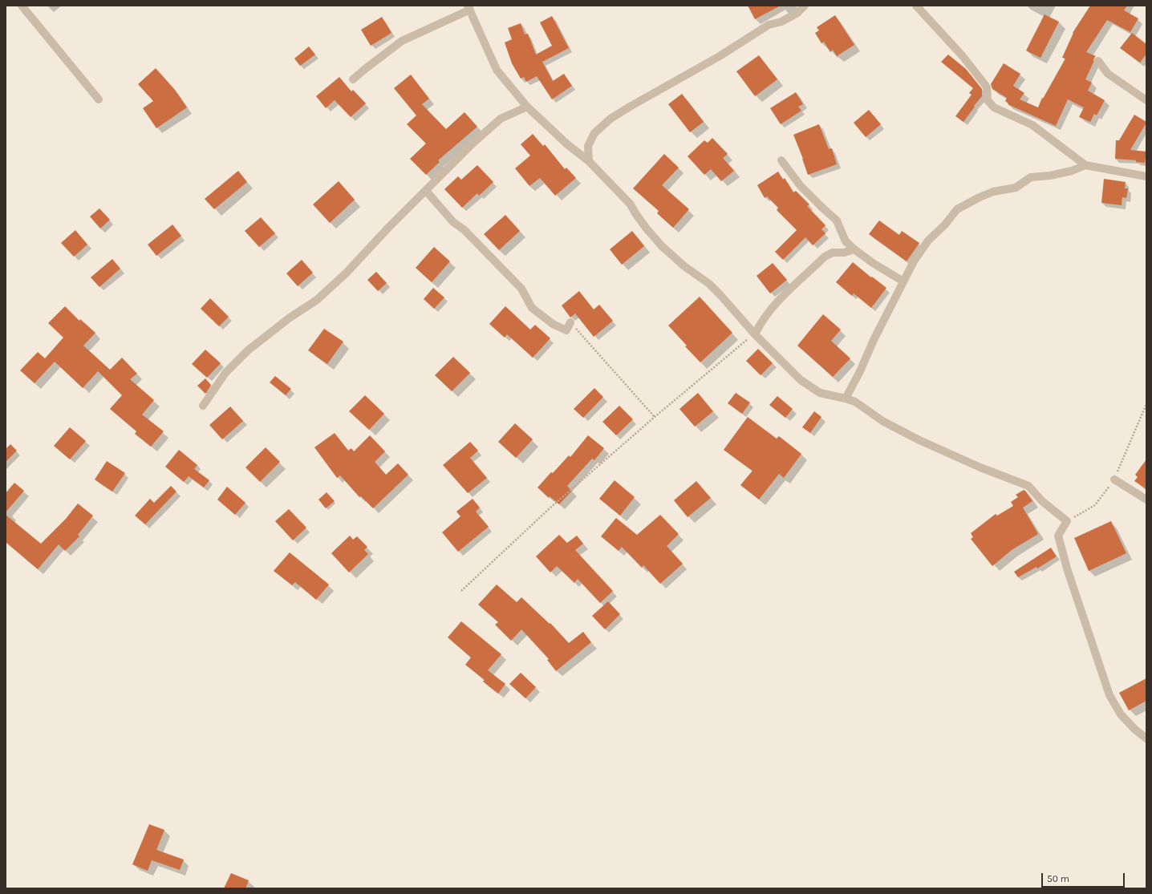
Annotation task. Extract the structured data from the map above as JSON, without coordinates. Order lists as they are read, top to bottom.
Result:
{
  "scale_bar": "50 m"
}
